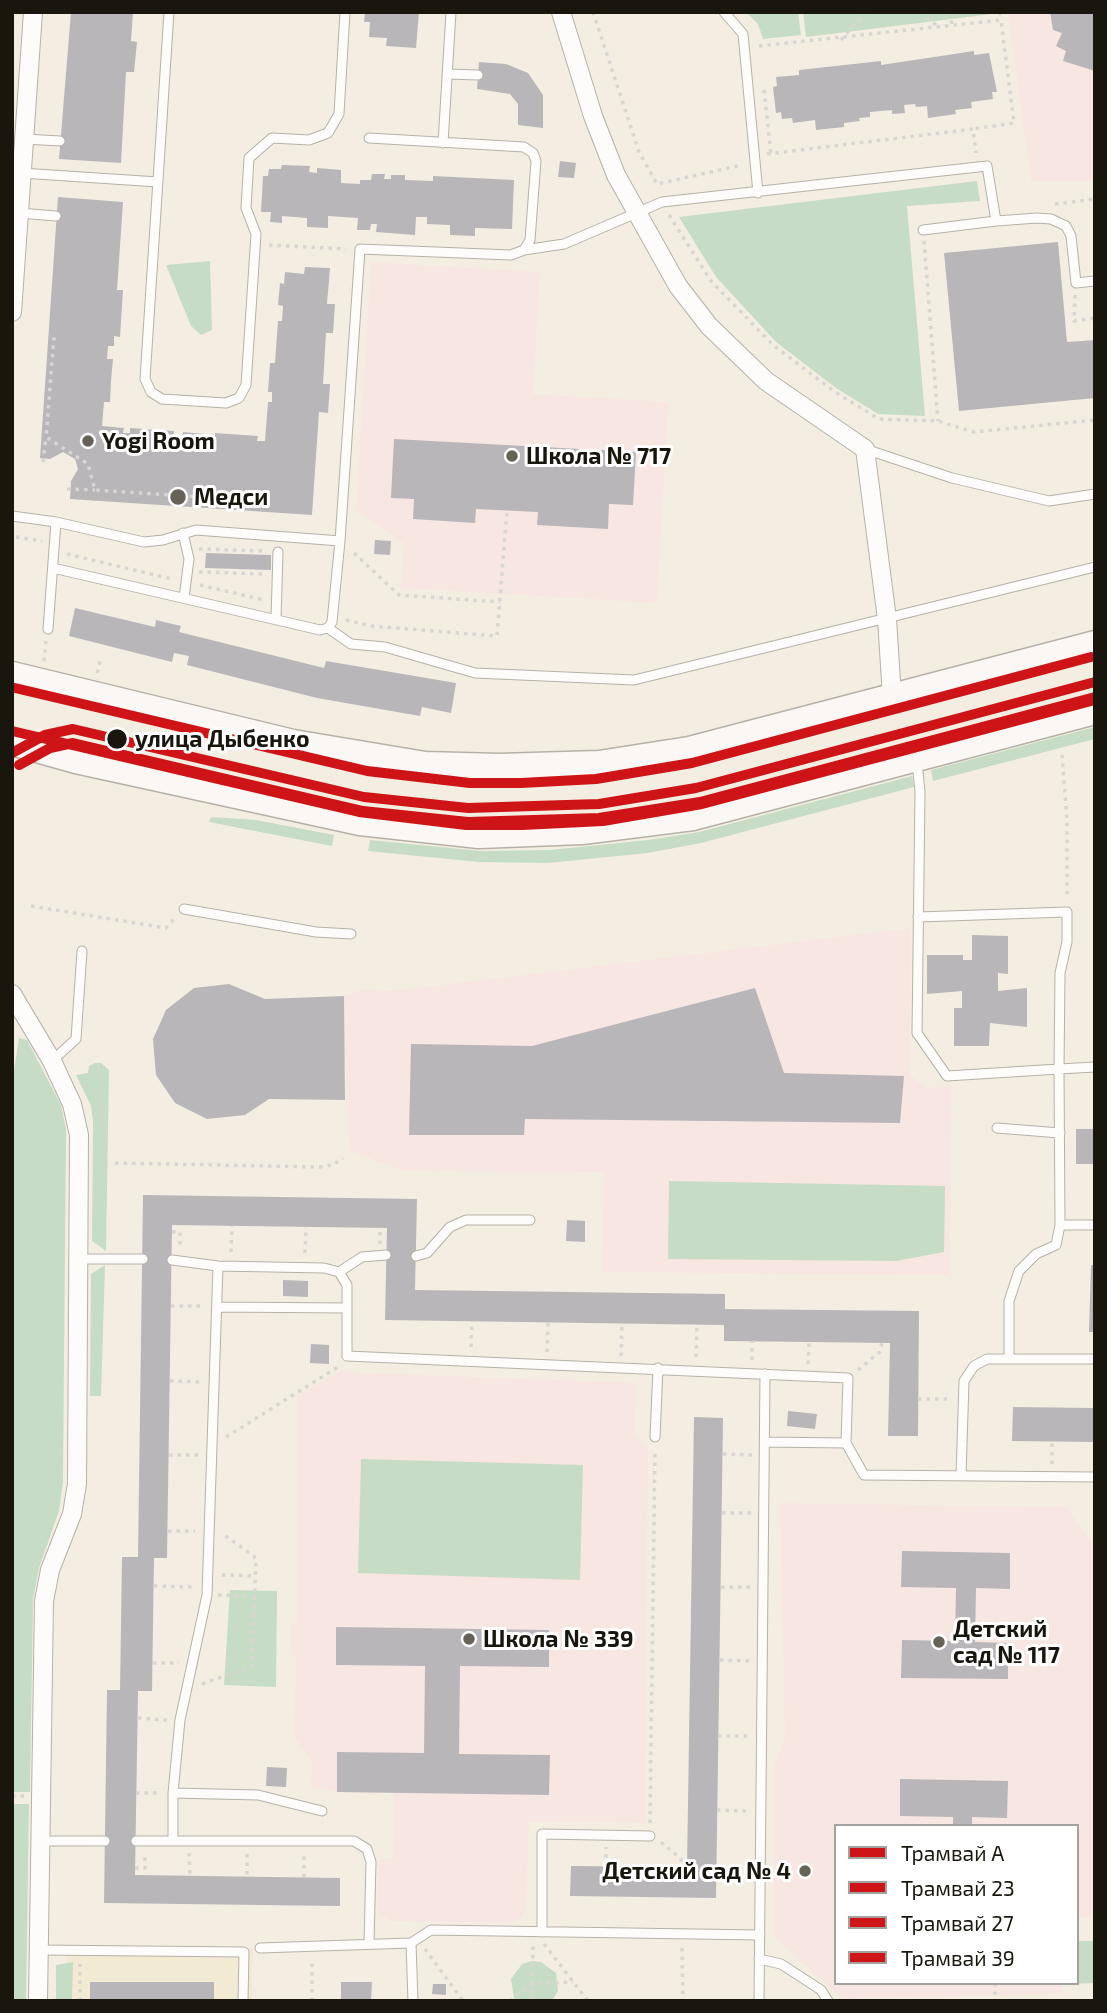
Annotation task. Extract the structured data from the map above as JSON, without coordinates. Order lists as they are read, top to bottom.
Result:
{
  "places": [
    "Yogi Room",
    "Школа № 717",
    "Медси",
    "улица Дыбенко",
    "Школа № 339",
    "Детский сад № 117",
    "Детский сад № 4"
  ],
  "lines": [
    "tram line 27",
    "tram line А",
    "tram line 23",
    "tram line 39"
  ],
  "legend": [
    "Трамвай А",
    "Трамвай 23",
    "Трамвай 27",
    "Трамвай 39"
  ]
}
